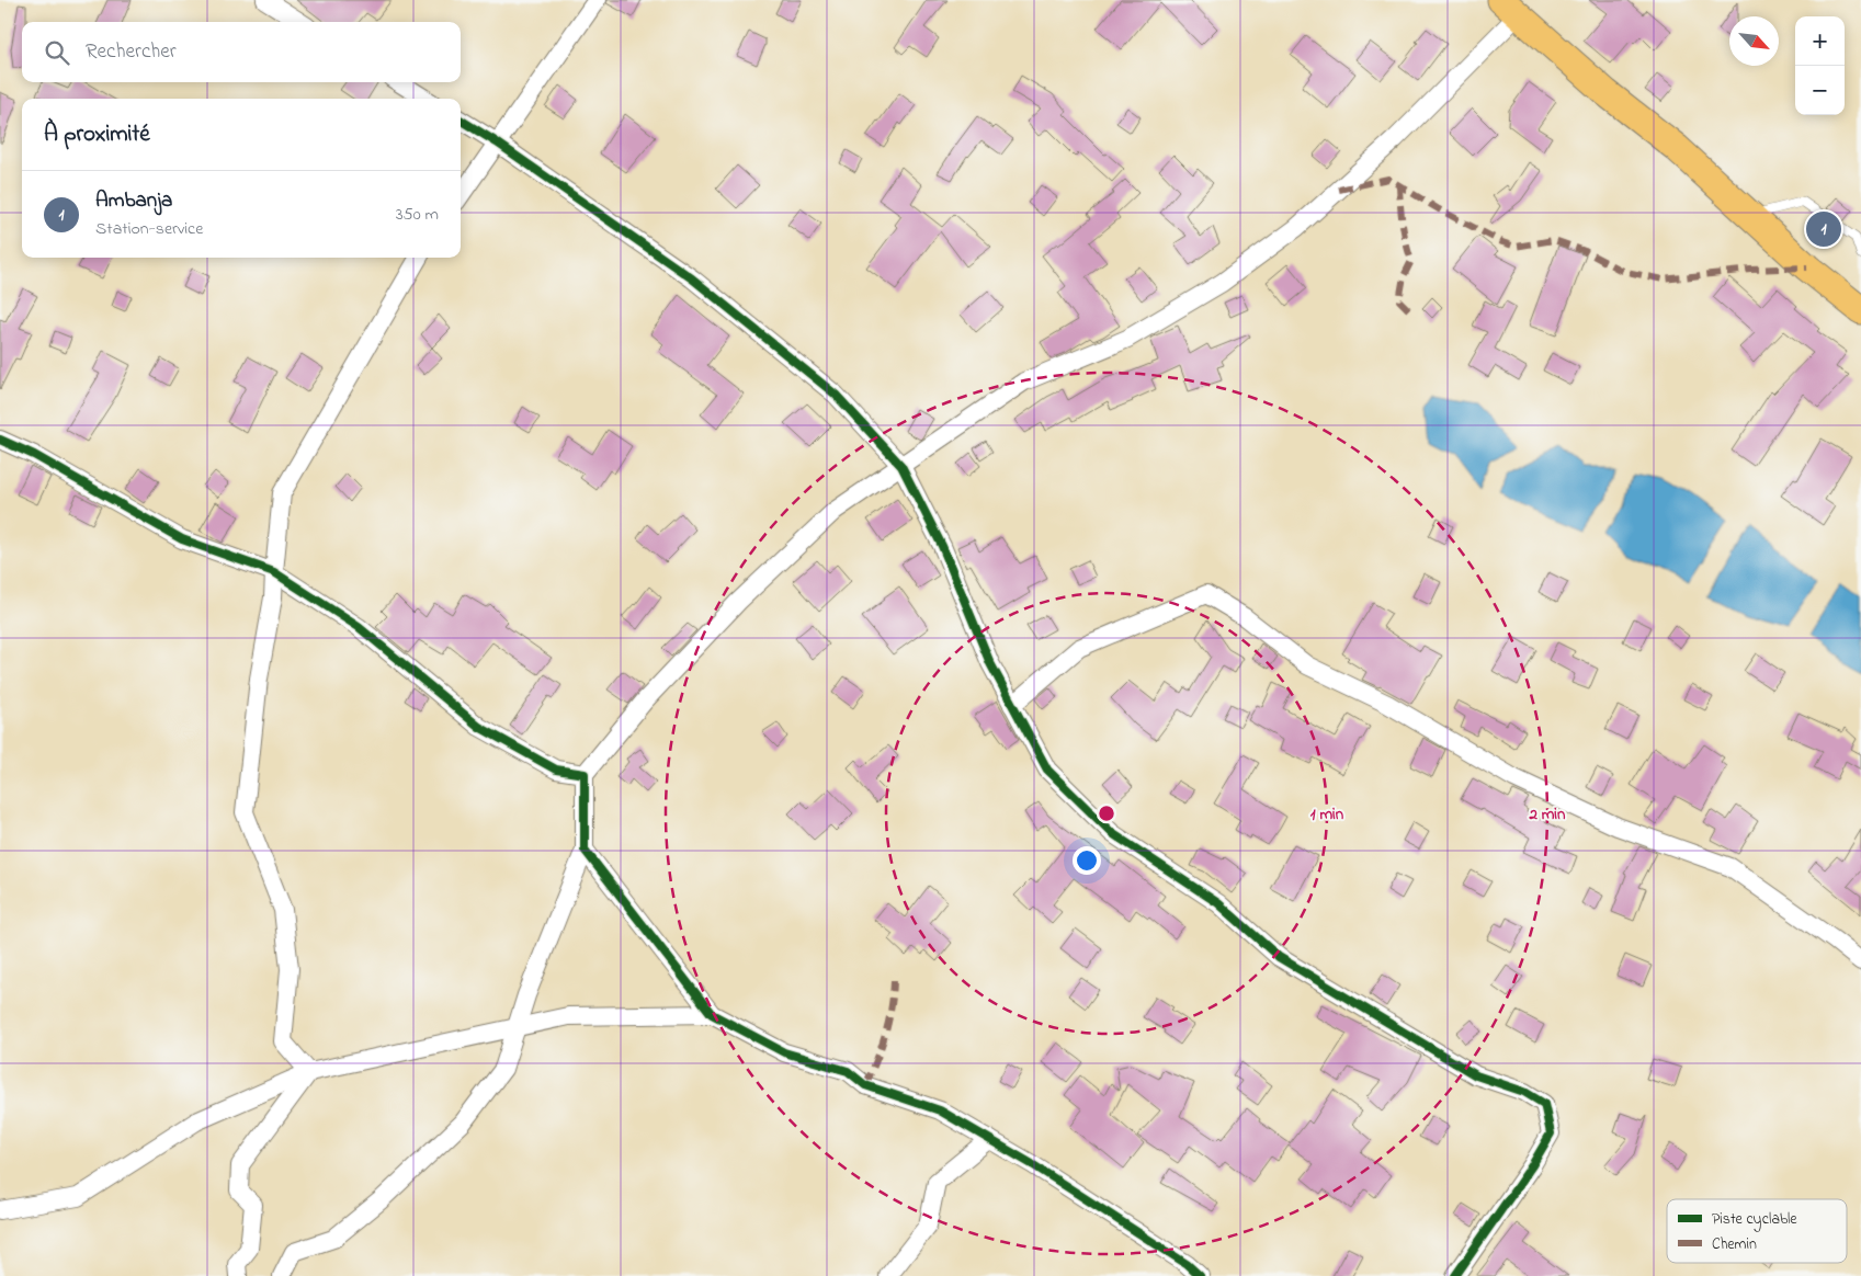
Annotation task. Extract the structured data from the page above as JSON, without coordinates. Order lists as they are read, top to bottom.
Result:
{
  "legend": ["Piste cyclable", "Chemin"],
  "north": "bottom right",
  "page": {
    "map_buttons": ["+", "−"],
    "search": "Rechercher",
    "heading": "À proximité",
    "list": [
      {
        "mark": "1",
        "name": "Ambanja",
        "note": "Station-service",
        "value": "350 m"
      }
    ],
    "pins": "1"
  },
  "rings": ["1 min", "2 min"]
}
